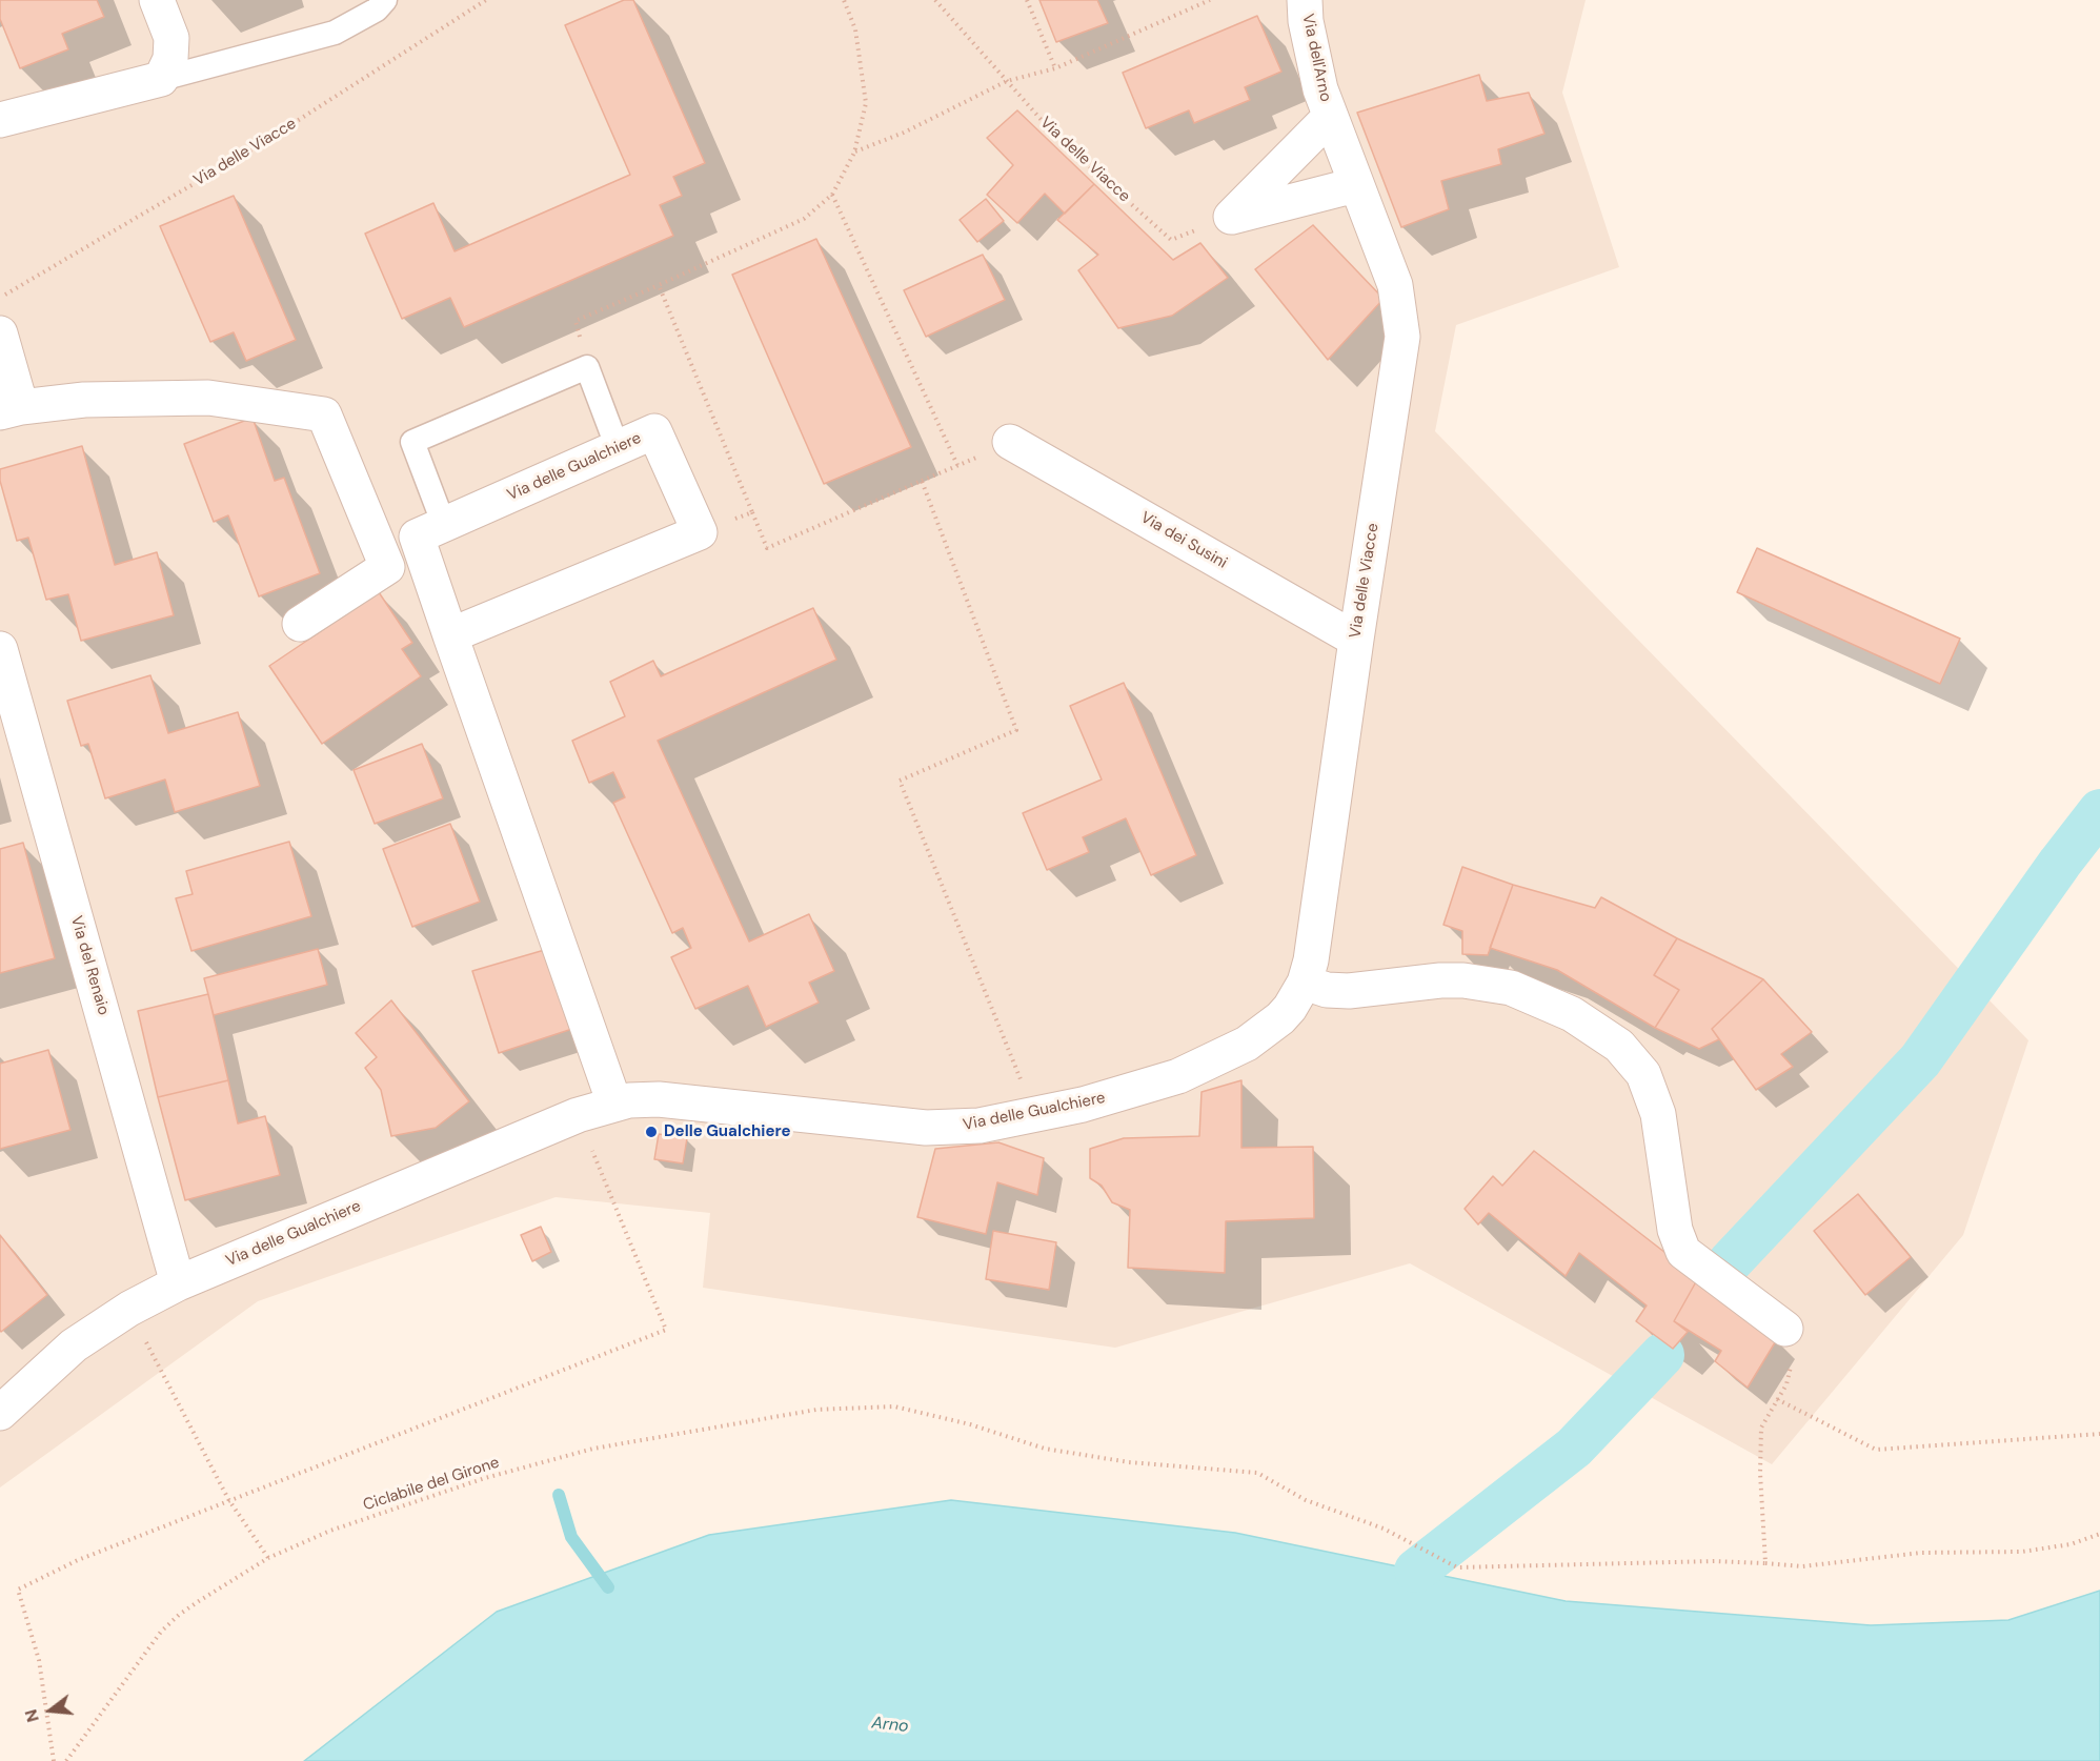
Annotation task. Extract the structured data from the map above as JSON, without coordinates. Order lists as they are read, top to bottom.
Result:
{
  "streets": {
    "street": [
      "Via dell'Arno",
      "Via delle Viacce",
      "Via delle Gualchiere",
      "Via dei Susini",
      "Via del Renaio"
    ],
    "path": ["Ciclabile del Girone"]
  },
  "crossings": [
    ["Via dell'Arno", "Via delle Viacce"],
    ["Via delle Viacce", "Via delle Gualchiere"],
    ["Via delle Viacce", "Via dei Susini"],
    ["Via delle Gualchiere", "Via del Renaio"]
  ],
  "water": ["Arno"],
  "places": ["Delle Gualchiere"],
  "north": "left"
}
